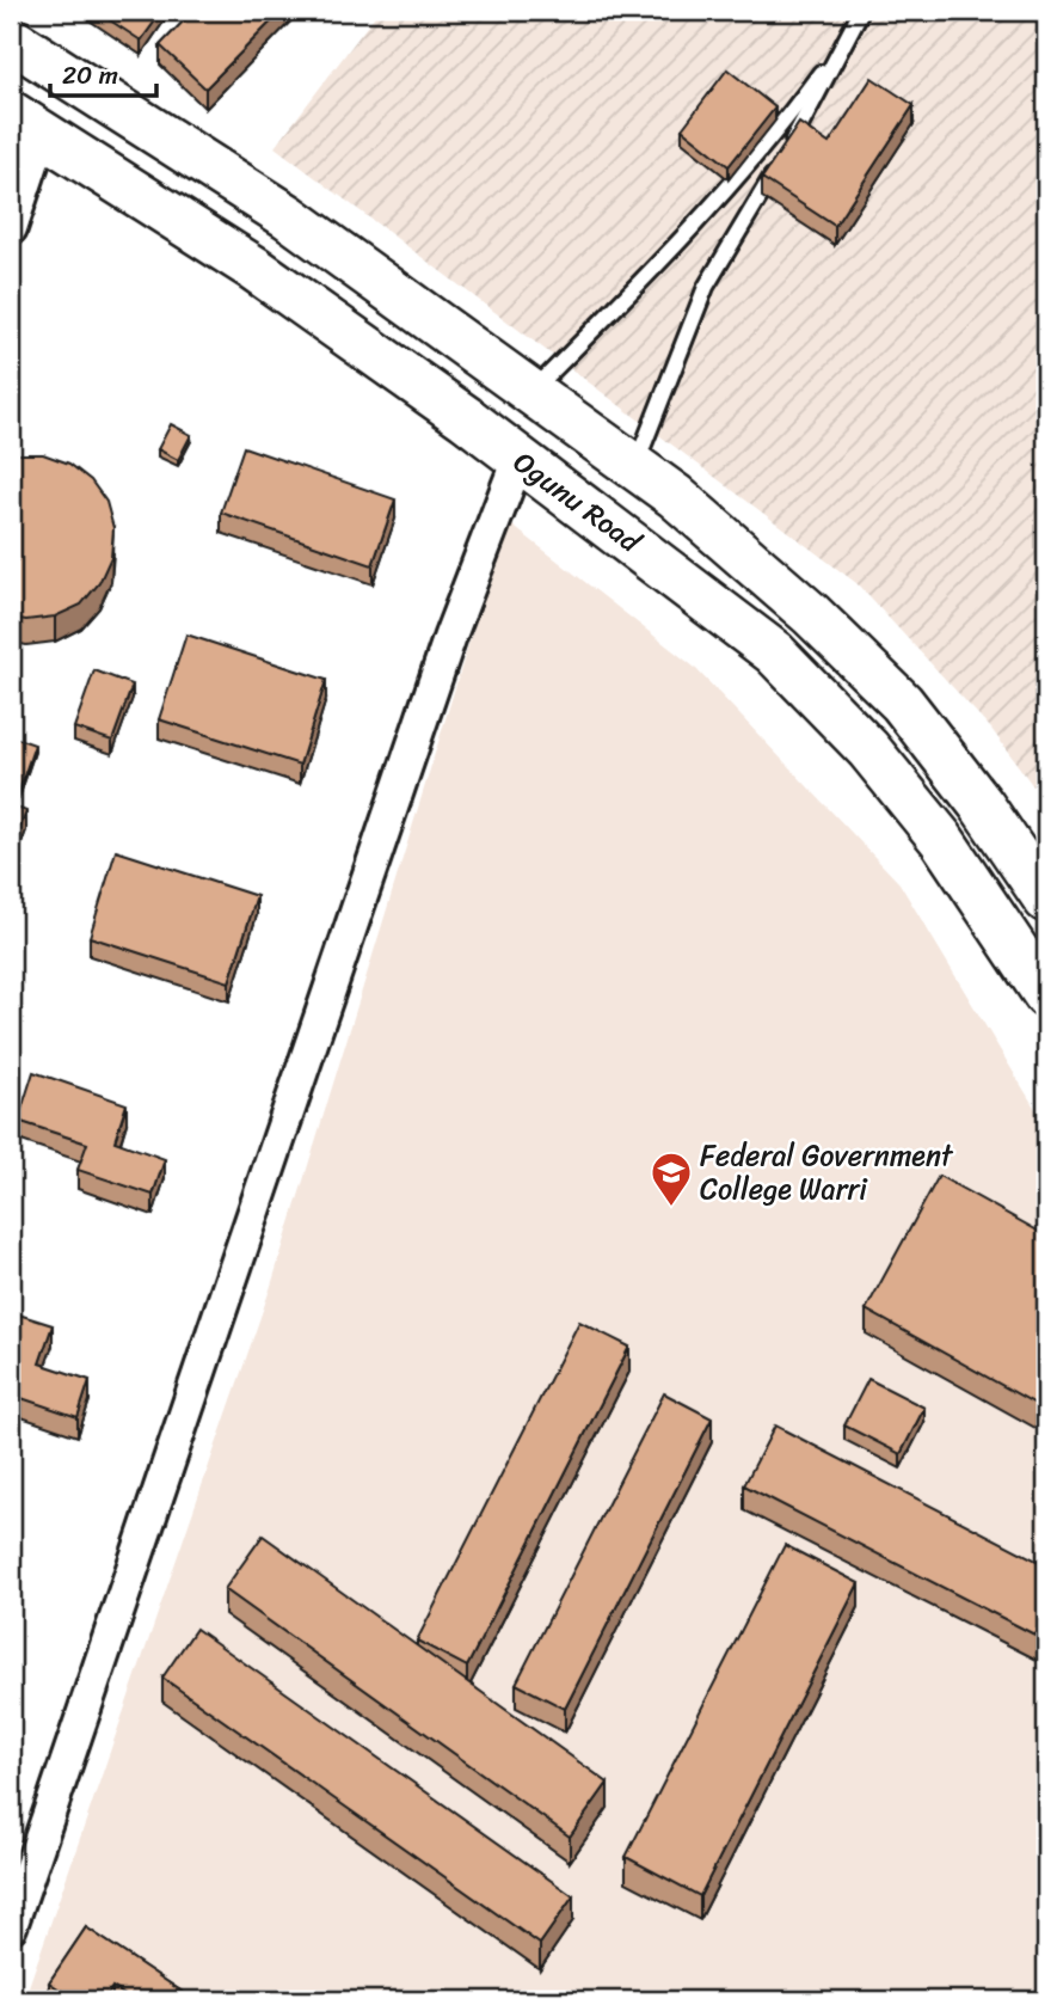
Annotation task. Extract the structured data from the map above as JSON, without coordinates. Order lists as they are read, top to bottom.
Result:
{
  "streets": {
    "main road": ["Ogunu Road"]
  },
  "places": {
    "school or university": ["Federal Government College Warri"]
  },
  "scale_bar": "20 m"
}
